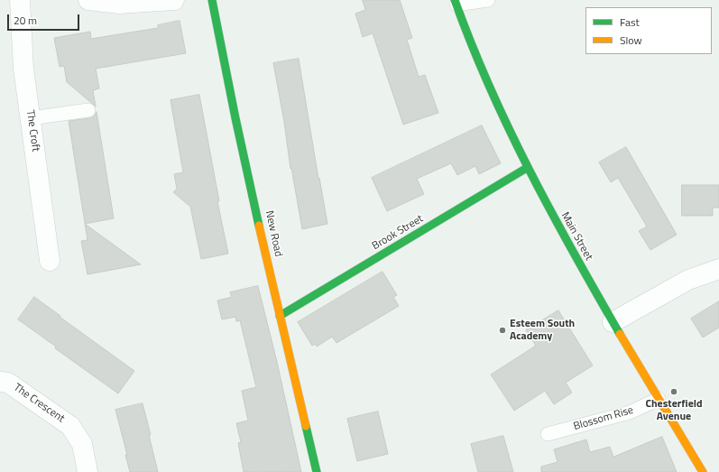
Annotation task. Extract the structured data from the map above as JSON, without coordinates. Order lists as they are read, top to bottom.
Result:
{
  "streets": {
    "street": [
      "The Croft",
      "Brook Street",
      "New Road",
      "Main Street",
      "The Crescent"
    ],
    "lane": ["Blossom Rise"]
  },
  "crossings": [
    ["Brook Street", "New Road"],
    ["Brook Street", "Main Street"],
    ["Main Street", "Blossom Rise"]
  ],
  "places": ["Esteem South Academy", "Chesterfield Avenue"],
  "legend": ["Fast", "Slow"],
  "scale_bar": "20 m"
}
